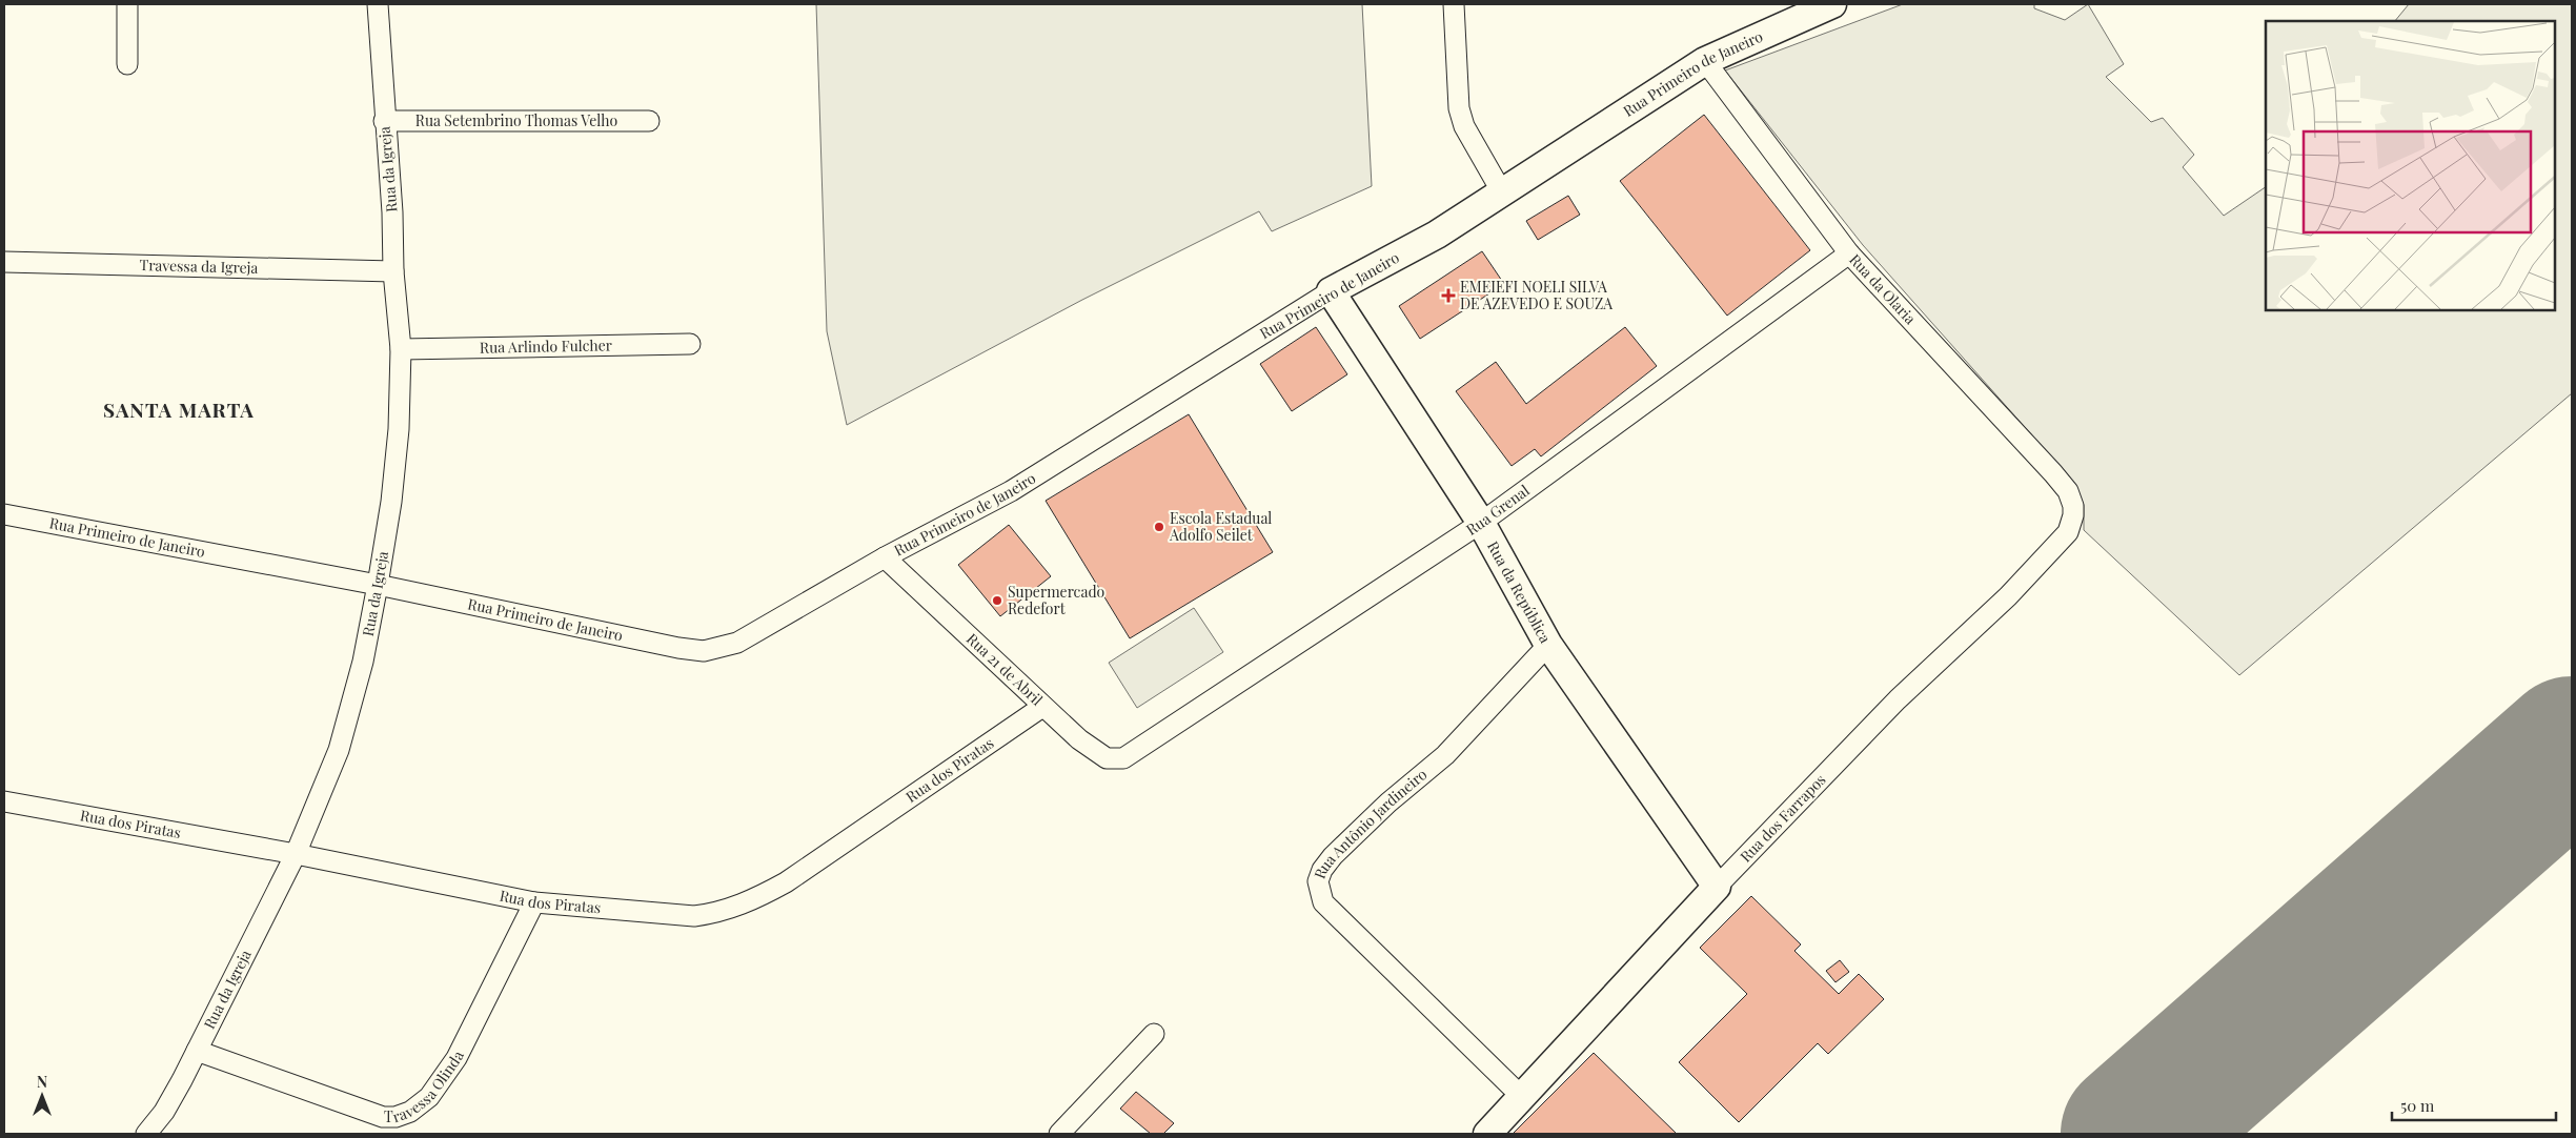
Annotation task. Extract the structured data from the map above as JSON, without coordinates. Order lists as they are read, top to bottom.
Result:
{
  "streets": {
    "street": [
      "Rua Primeiro de Janeiro",
      "Rua Setembrino Thomas Velho",
      "Rua da Igreja",
      "Travessa da Igreja",
      "Rua da Olaria",
      "Rua Arlindo Fulcher",
      "Rua Grenal",
      "Rua da República",
      "Rua 21 de Abril",
      "Rua dos Piratas",
      "Rua dos Farrapos",
      "Rua Antônio Jardineiro",
      "Travessa Olinda"
    ]
  },
  "crossings": [
    ["Rua Primeiro de Janeiro", "Rua da Igreja"],
    ["Rua Primeiro de Janeiro", "Rua da Olaria"],
    ["Rua Primeiro de Janeiro", "Rua da República"],
    ["Rua Primeiro de Janeiro", "Rua 21 de Abril"],
    ["Rua Setembrino Thomas Velho", "Rua da Igreja"],
    ["Rua da Igreja", "Travessa da Igreja"],
    ["Rua da Igreja", "Rua Arlindo Fulcher"],
    ["Rua da Igreja", "Rua dos Piratas"],
    ["Rua da Igreja", "Travessa Olinda"],
    ["Rua da Olaria", "Rua Grenal"],
    ["Rua da Olaria", "Rua dos Farrapos"],
    ["Rua Grenal", "Rua da República"],
    ["Rua Grenal", "Rua 21 de Abril"],
    ["Rua da República", "Rua dos Farrapos"],
    ["Rua da República", "Rua Antônio Jardineiro"],
    ["Rua 21 de Abril", "Rua dos Piratas"],
    ["Rua dos Piratas", "Travessa Olinda"],
    ["Rua dos Farrapos", "Rua Antônio Jardineiro"]
  ],
  "districts": ["SANTA MARTA"],
  "places": {
    "health": ["EMEIEFI NOELI SILVA DE AZEVEDO E SOUZA"],
    "other": ["Escola Estadual Adolfo Seilet", "Supermercado Redefort"]
  },
  "scale_bar": "50 m",
  "north": "top"
}
